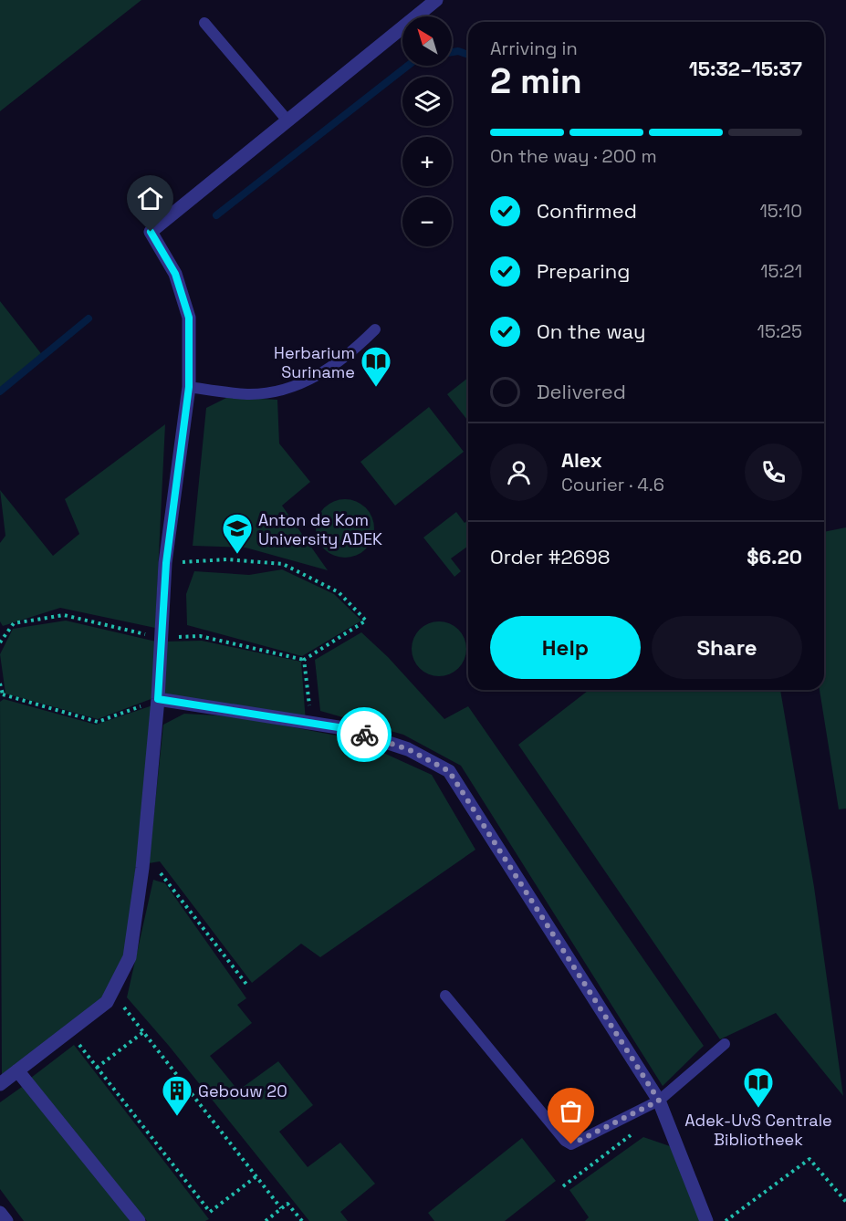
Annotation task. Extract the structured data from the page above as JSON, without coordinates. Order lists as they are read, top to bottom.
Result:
{
  "places": {
    "library": ["Herbarium Suriname", "Adek-UvS Centrale Bibliotheek"],
    "school or university": ["Anton de Kom University ADEK"],
    "building": ["Gebouw 20"]
  },
  "north": "top left",
  "page": {
    "map_buttons": ["+", "−"],
    "heading": ["2 min", "Arriving in", "15:32–15:37"],
    "panel": [
      "Alex",
      "Courier · 4.6",
      "Order #2698",
      "$6.20"
    ],
    "bar": "On the way · 200 m",
    "list": [
      ["Confirmed", "15:10"],
      ["Preparing", "15:21"],
      ["On the way", "15:25"],
      "Delivered"
    ],
    "buttons": ["Help", "Share"]
  }
}
